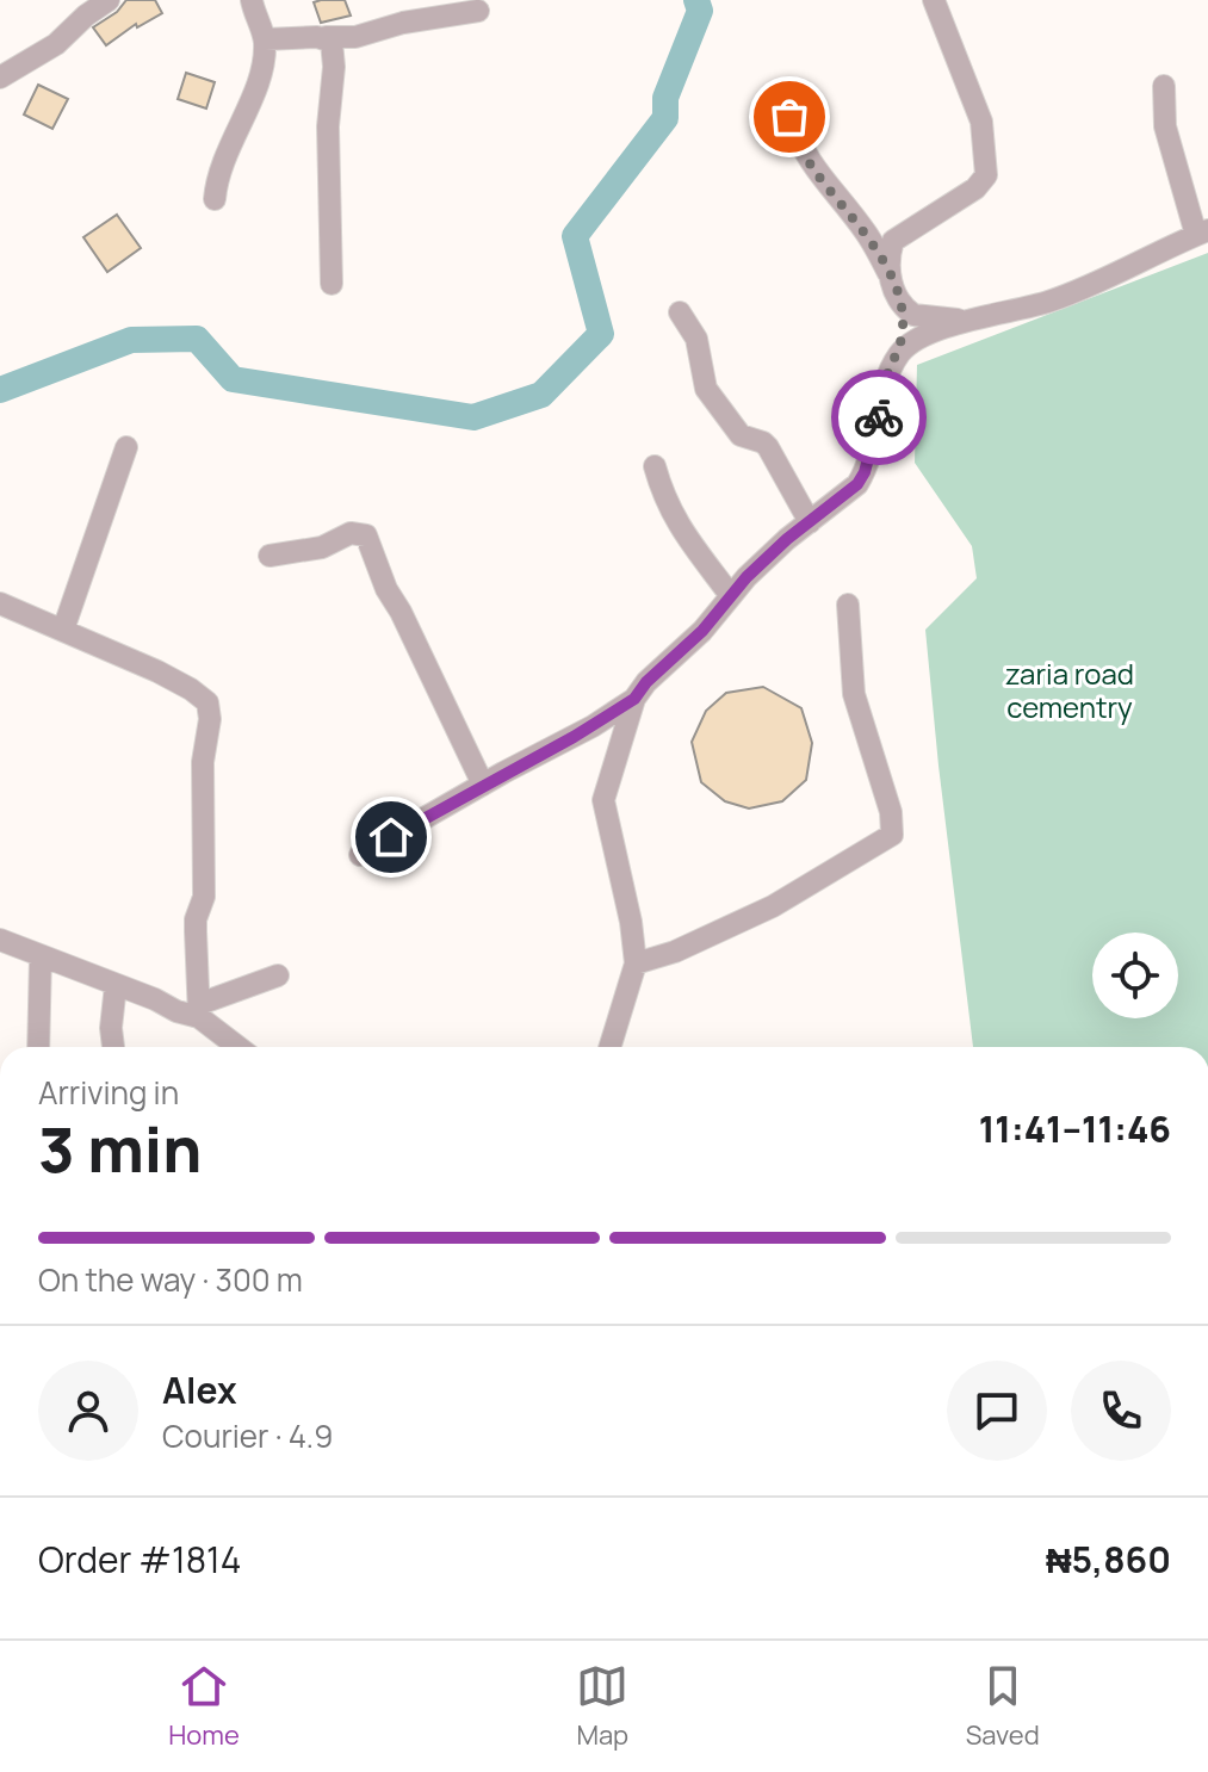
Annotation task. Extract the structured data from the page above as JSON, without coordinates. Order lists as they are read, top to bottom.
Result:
{
  "parks": ["zaria road cementry"],
  "page": {
    "heading": ["3 min", "Arriving in", "11:41–11:46"],
    "panel": [
      "Alex",
      "Courier · 4.9",
      "Order #1814",
      "₦5,860"
    ],
    "bar": "On the way · 300 m",
    "tabs": ["Home", "Map", "Saved"]
  }
}
